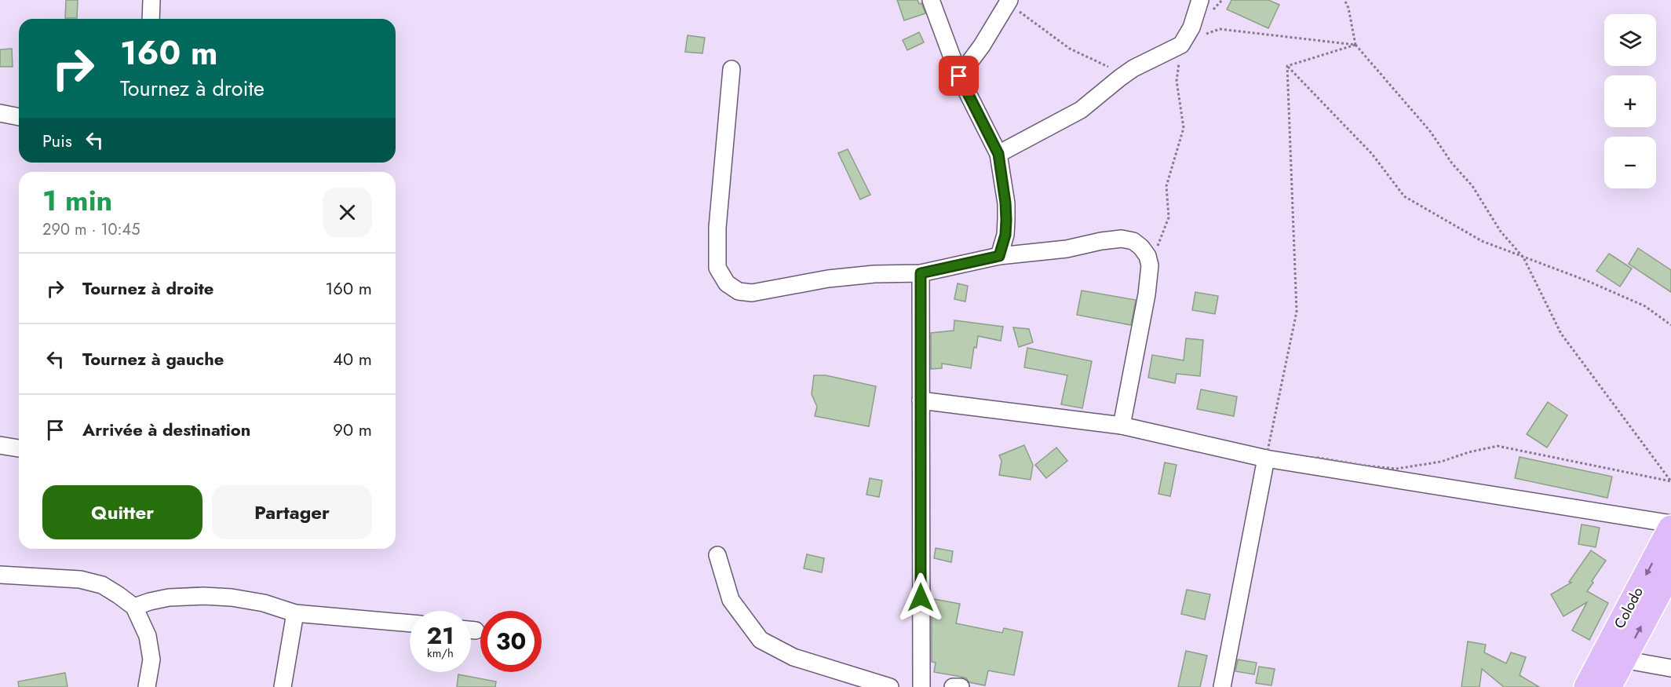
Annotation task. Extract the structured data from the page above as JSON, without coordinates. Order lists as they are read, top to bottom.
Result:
{
  "streets": {
    "main road": ["Colodo"]
  },
  "page": {
    "map_buttons": ["+", "−"],
    "turn": ["160 m", "Tournez à droite"],
    "then": "Puis",
    "heading": ["1 min", "290 m · 10:45"],
    "list": [
      {
        "name": "Tournez à droite",
        "value": "160 m"
      },
      {
        "name": "Tournez à gauche",
        "value": "40 m"
      },
      {
        "name": "Arrivée à destination",
        "value": "90 m"
      }
    ],
    "buttons": ["Quitter", "Partager"],
    "speed": "21 km/h",
    "limit": "30"
  }
}
